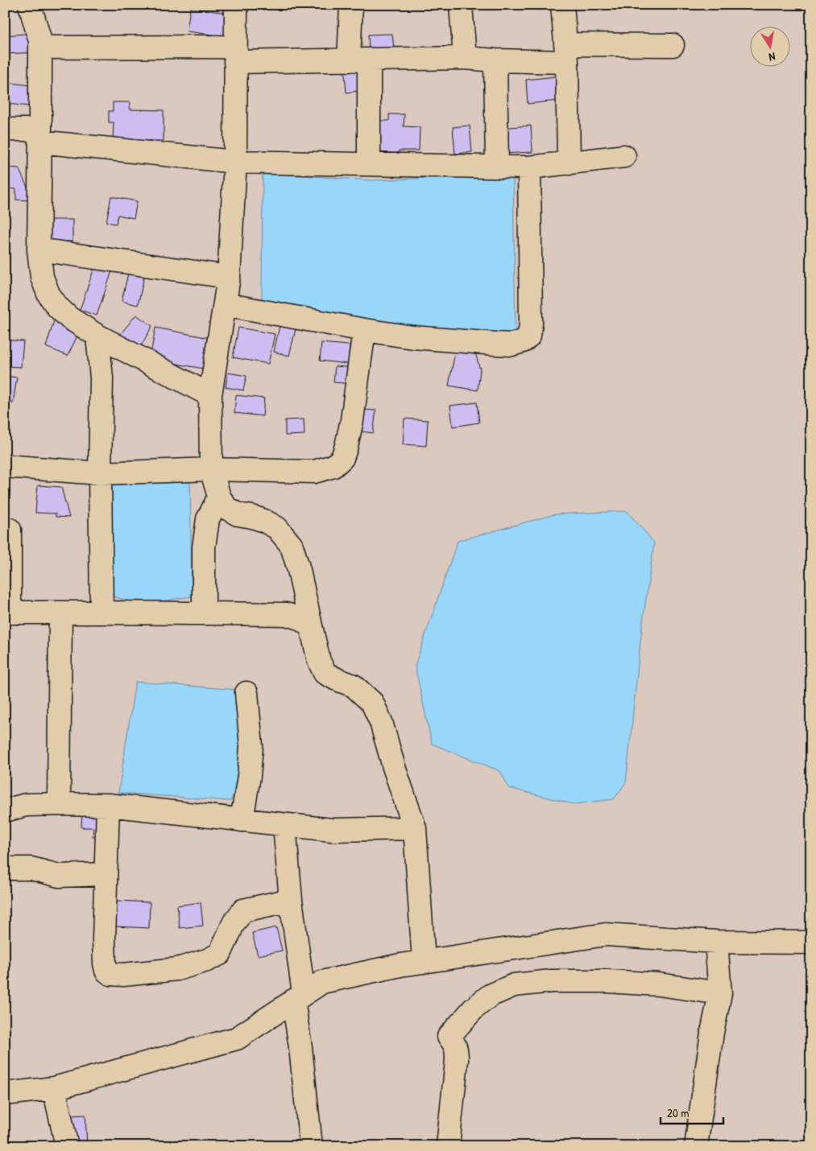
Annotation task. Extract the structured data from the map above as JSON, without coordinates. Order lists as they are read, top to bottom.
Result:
{
  "scale_bar": "20 m",
  "north": "bottom"
}
